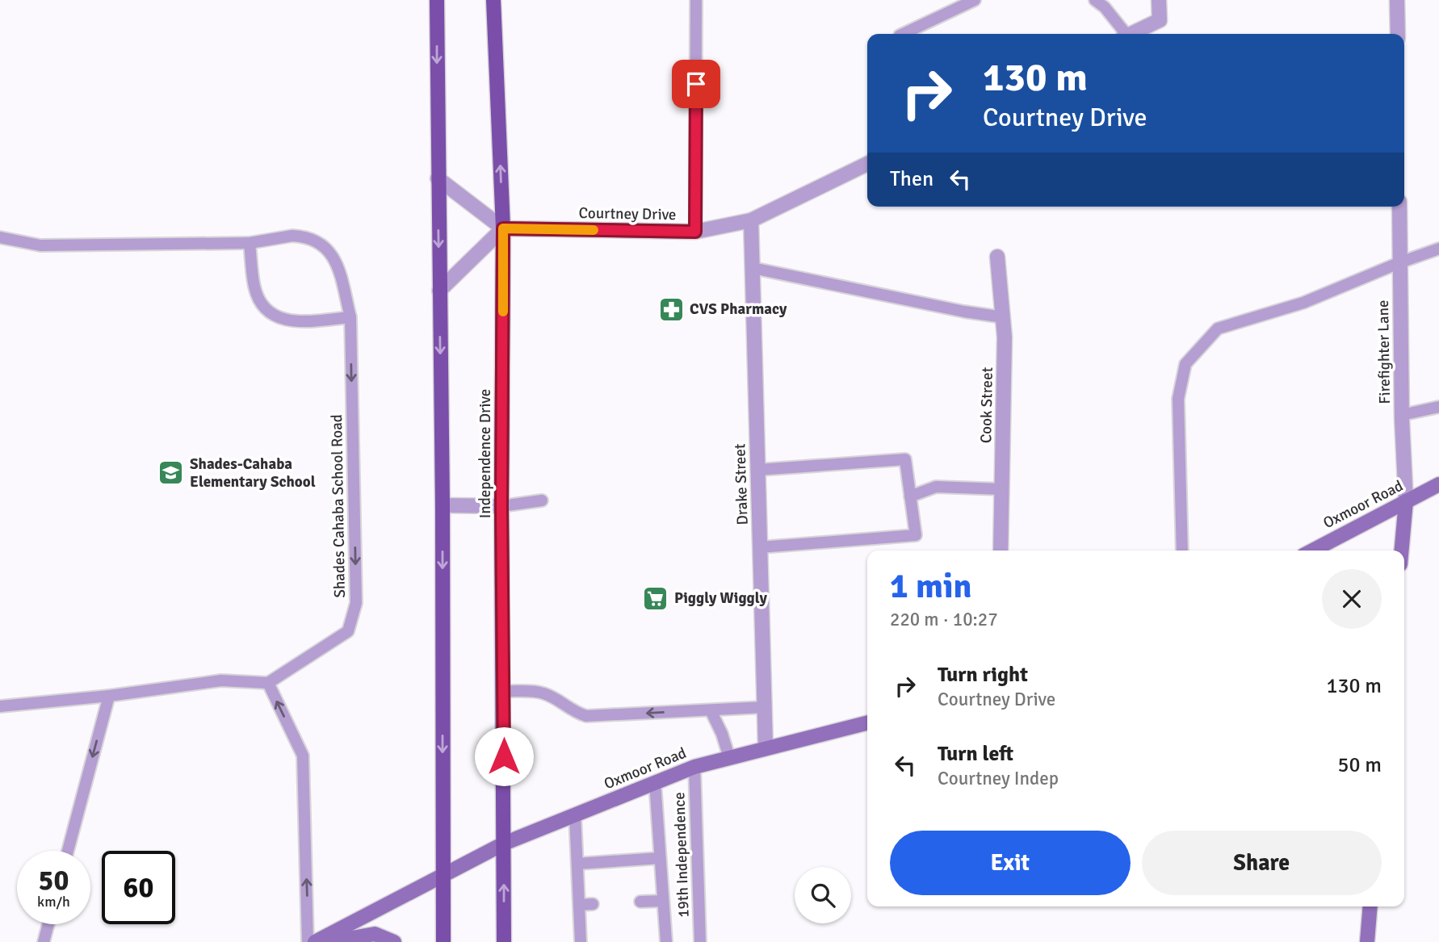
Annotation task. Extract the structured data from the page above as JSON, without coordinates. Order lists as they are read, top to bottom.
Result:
{
  "streets": {
    "main road": ["Independence Drive", "Oxmoor Road"],
    "street": [
      "Courtney Drive",
      "Firefighter Lane",
      "Cook Street",
      "Drake Street"
    ],
    "lane": ["Shades Cahaba School Road", "19th Independence"]
  },
  "crossings": [
    ["Courtney Drive", "Independence Drive"],
    ["Courtney Drive", "Drake Street"],
    ["Firefighter Lane", "Oxmoor Road"],
    ["Independence Drive", "Oxmoor Road"],
    ["Drake Street", "Oxmoor Road"],
    ["Oxmoor Road", "19th Independence"]
  ],
  "one_way": ["Shades Cahaba School Road"],
  "places": {
    "pharmacy": ["CVS Pharmacy"],
    "school or university": ["Shades-Cahaba Elementary School"],
    "supermarket": ["Piggly Wiggly"]
  },
  "page": {
    "turn": ["130 m", "Courtney Drive"],
    "then": "Then",
    "heading": ["1 min", "220 m · 10:27"],
    "list": [
      {
        "name": "Turn right",
        "note": "Courtney Drive",
        "value": "130 m"
      },
      {
        "name": "Turn left",
        "note": "Courtney Indep",
        "value": "50 m"
      }
    ],
    "buttons": ["Exit", "Share"],
    "speed": "50 km/h",
    "limit": "60"
  }
}
